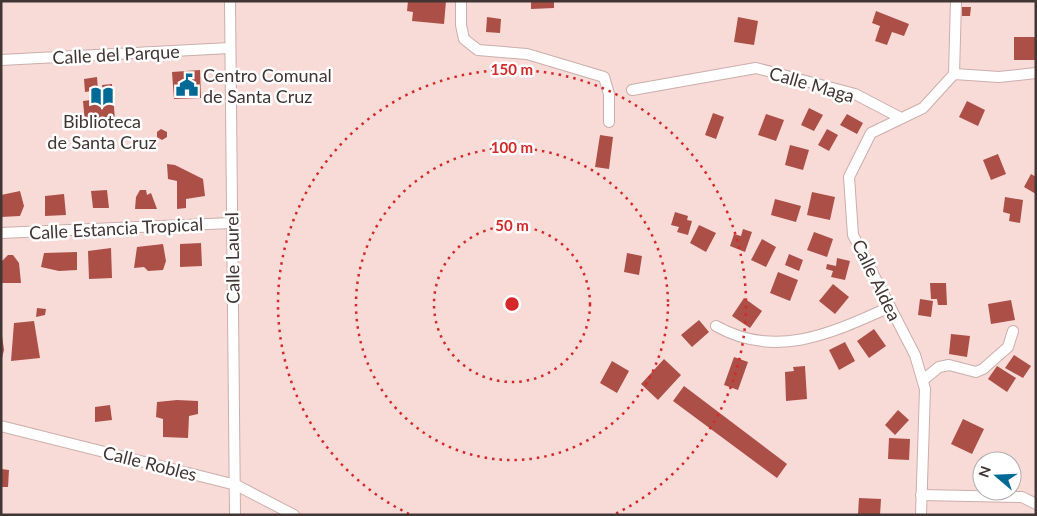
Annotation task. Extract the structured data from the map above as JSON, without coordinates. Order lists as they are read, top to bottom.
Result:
{
  "streets": {
    "street": [
      "Calle del Parque",
      "Calle Maga",
      "Calle Estancia Tropical",
      "Calle Laurel",
      "Calle Aldea",
      "Calle Robles"
    ]
  },
  "crossings": [
    ["Calle del Parque", "Calle Laurel"],
    ["Calle Maga", "Calle Aldea"],
    ["Calle Estancia Tropical", "Calle Laurel"],
    ["Calle Laurel", "Calle Robles"]
  ],
  "places": {
    "public building": ["Centro Comunal de Santa Cruz"],
    "library": ["Biblioteca de Santa Cruz"]
  },
  "north": "left",
  "rings": ["150 m", "100 m", "50 m"]
}
